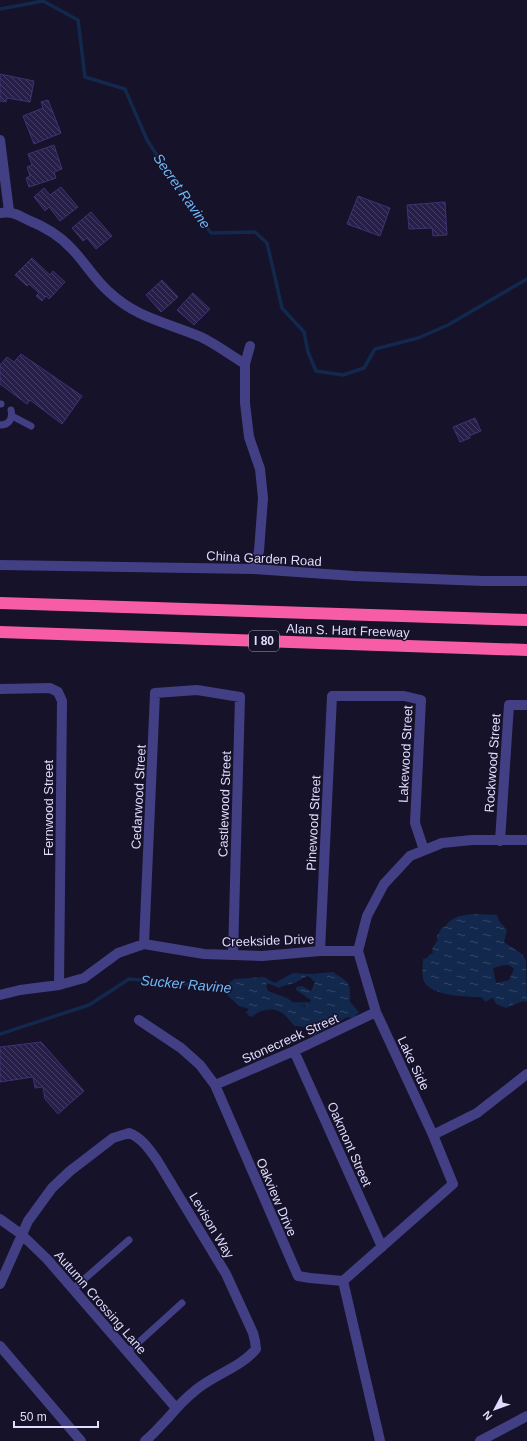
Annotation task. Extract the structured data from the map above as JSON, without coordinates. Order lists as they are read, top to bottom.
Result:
{
  "streets": {
    "highway": ["Alan S. Hart Freeway", "I 80"],
    "street": [
      "China Garden Road",
      "Lakewood Street",
      "Rockwood Street",
      "Cedarwood Street",
      "Castlewood Street",
      "Fernwood Street",
      "Pinewood Street",
      "Creekside Drive",
      "Stonecreek Street",
      "Lake Side",
      "Oakmont Street",
      "Oakview Drive",
      "Levison Way",
      "Autumn Crossing Lane"
    ]
  },
  "crossings": [
    ["Lakewood Street", "Pinewood Street"],
    ["Cedarwood Street", "Castlewood Street"],
    ["Cedarwood Street", "Creekside Drive"],
    ["Castlewood Street", "Creekside Drive"],
    ["Fernwood Street", "Creekside Drive"],
    ["Pinewood Street", "Creekside Drive"],
    ["Creekside Drive", "Lake Side"],
    ["Stonecreek Street", "Lake Side"],
    ["Stonecreek Street", "Oakmont Street"],
    ["Stonecreek Street", "Oakview Drive"],
    ["Lake Side", "Oakmont Street"],
    ["Levison Way", "Autumn Crossing Lane"]
  ],
  "water": ["Secret Ravine", "Sucker Ravine"],
  "scale_bar": "50 m",
  "north": "bottom left"
}
